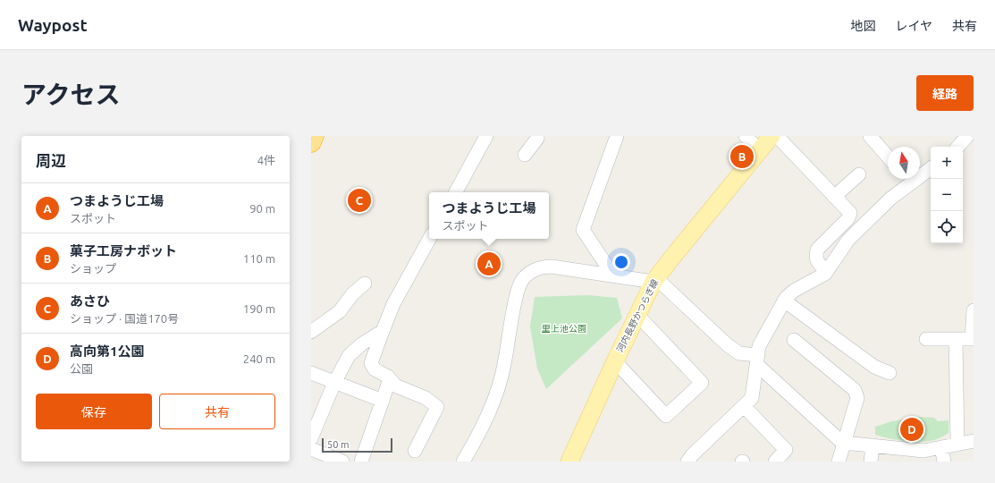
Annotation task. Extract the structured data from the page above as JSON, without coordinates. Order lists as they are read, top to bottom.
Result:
{
  "streets": {
    "main road": ["河内長野かつらぎ線"]
  },
  "parks": ["里上池公園"],
  "scale_bar": "50 m",
  "north": "top",
  "page": {
    "header": "Waypost",
    "nav": ["地図", "レイヤ", "共有"],
    "title": "アクセス",
    "buttons": [
      "経路",
      ["保存", "共有"]
    ],
    "heading": ["周辺", "4件"],
    "pins": [
      "B",
      "C",
      "A",
      "D"
    ],
    "map_buttons": ["+", "−"],
    "list": [
      {
        "mark": "A",
        "name": "つまようじ工場",
        "note": "スポット",
        "value": "90 m"
      },
      {
        "mark": "B",
        "name": "菓子工房ナボット",
        "note": "ショップ",
        "value": "110 m"
      },
      {
        "mark": "C",
        "name": "あさひ",
        "note": "ショップ · 国道170号",
        "value": "190 m"
      },
      {
        "mark": "D",
        "name": "高向第1公園",
        "note": "公園",
        "value": "240 m"
      }
    ],
    "popup": ["つまようじ工場", "スポット"],
    "scale": "50 m"
  }
}
